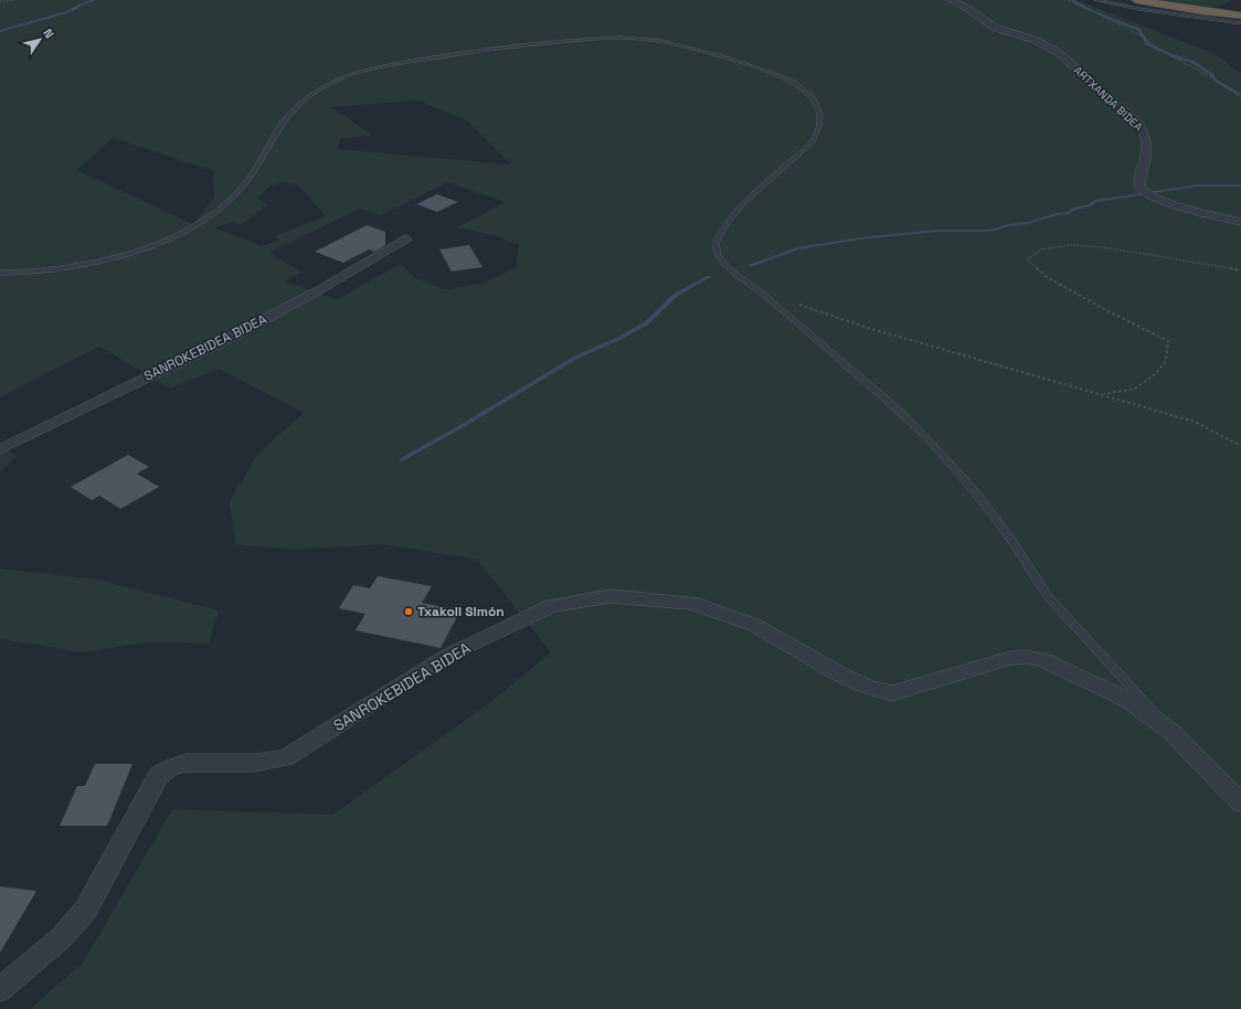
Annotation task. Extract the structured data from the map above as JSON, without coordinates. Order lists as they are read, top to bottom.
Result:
{
  "streets": {
    "street": ["ARTXANDA BIDEA", "SANROKEBIDEA BIDEA"]
  },
  "places": ["Txakoli Simón"],
  "north": "top right"
}
